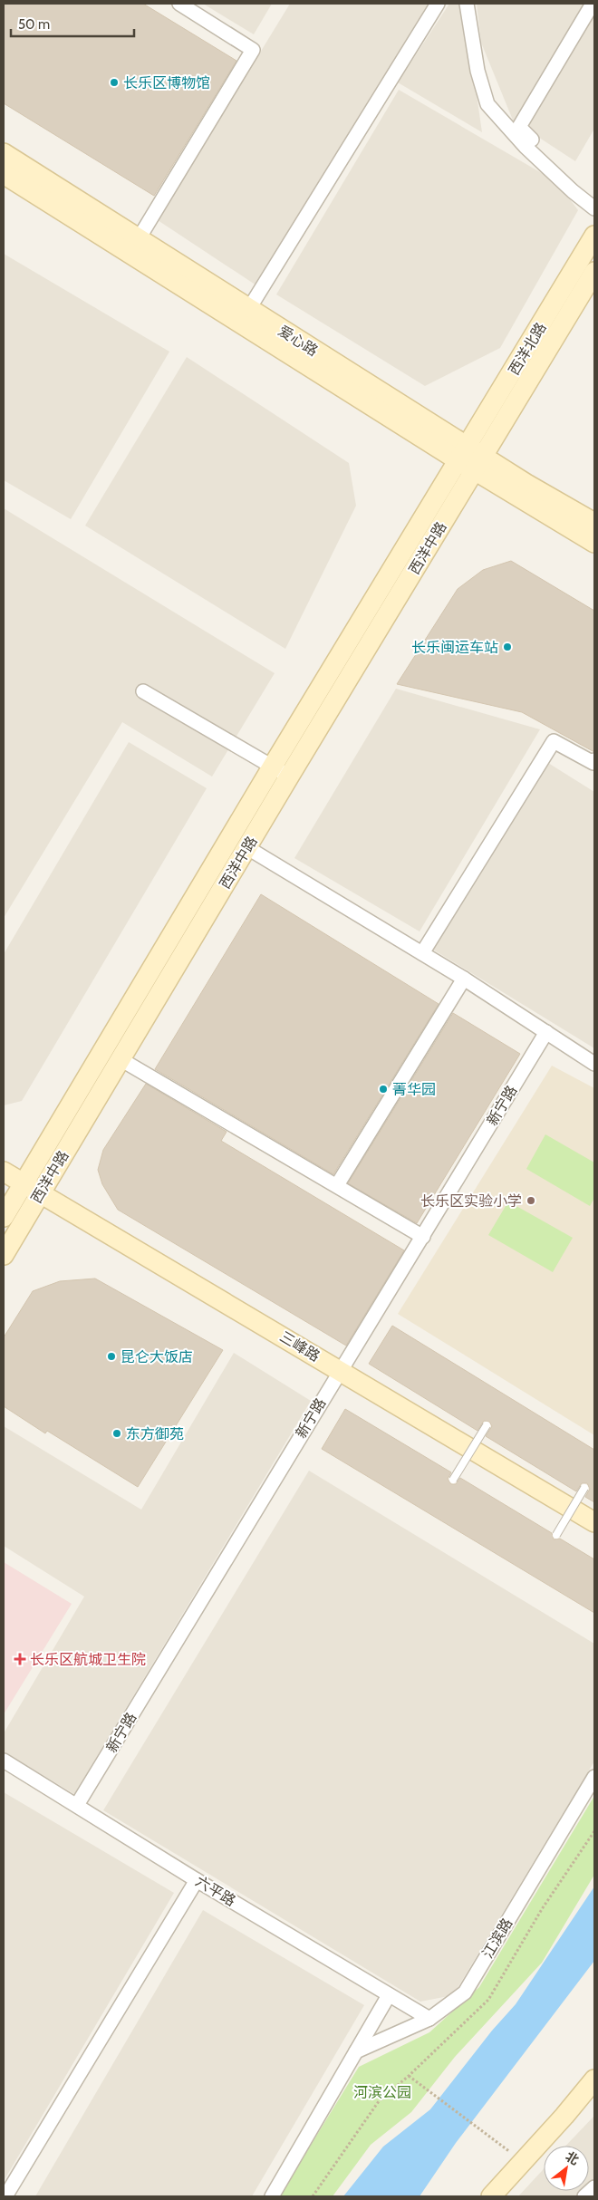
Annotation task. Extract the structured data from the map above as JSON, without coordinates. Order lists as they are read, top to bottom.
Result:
{
  "streets": {
    "main road": [
      "爱心路",
      "西洋北路",
      "西洋中路",
      "三峰路"
    ],
    "street": ["新宁路", "六平路", "江滨路"]
  },
  "crossings": [
    ["爱心路", "西洋北路"],
    ["爱心路", "西洋中路"],
    ["西洋北路", "西洋中路"],
    ["西洋中路", "三峰路"],
    ["新宁路", "三峰路"],
    ["新宁路", "六平路"],
    ["六平路", "江滨路"]
  ],
  "parks": ["河滨公园"],
  "places": {
    "other": [
      "长乐区博物馆",
      "长乐闽运车站",
      "菁华园",
      "长乐区实验小学",
      "昆仑大饭店",
      "东方御苑"
    ],
    "health": ["长乐区航城卫生院"]
  },
  "scale_bar": "50 m",
  "north": "top right"
}
